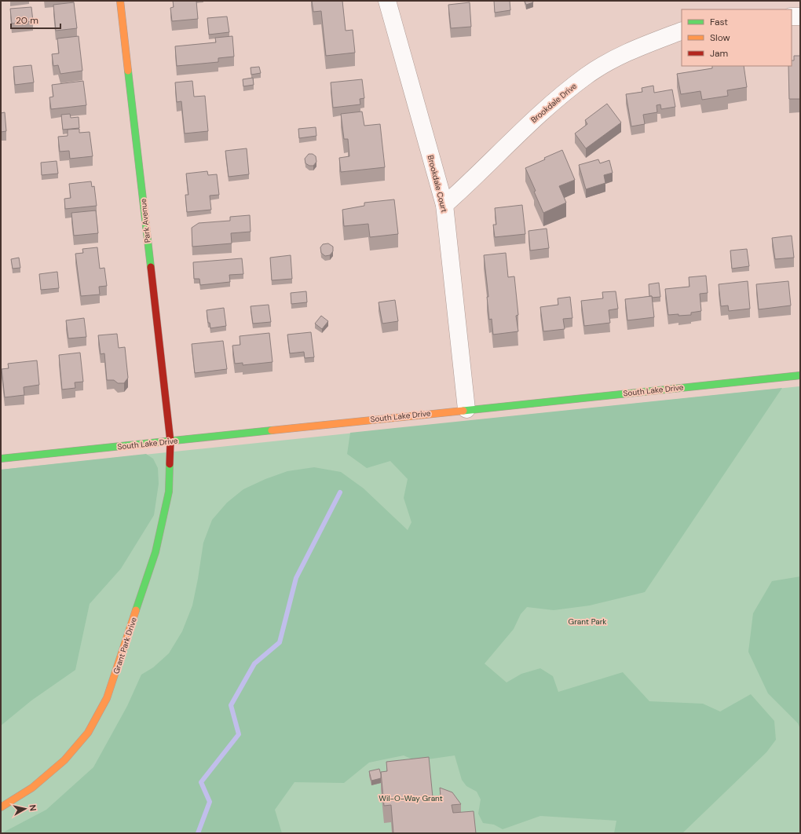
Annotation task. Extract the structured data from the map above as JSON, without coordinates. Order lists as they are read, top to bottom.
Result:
{
  "streets": {
    "street": [
      "Brookdale Drive",
      "Brookdale Court",
      "Park Avenue",
      "South Lake Drive",
      "Grant Park Drive"
    ]
  },
  "crossings": [
    ["Brookdale Drive", "Brookdale Court"],
    ["Brookdale Court", "South Lake Drive"],
    ["Park Avenue", "South Lake Drive"],
    ["Park Avenue", "Grant Park Drive"],
    ["South Lake Drive", "Grant Park Drive"]
  ],
  "parks": ["Grant Park", "Wil-O-Way Grant"],
  "legend": ["Fast", "Slow", "Jam"],
  "scale_bar": "20 m",
  "north": "right"
}
